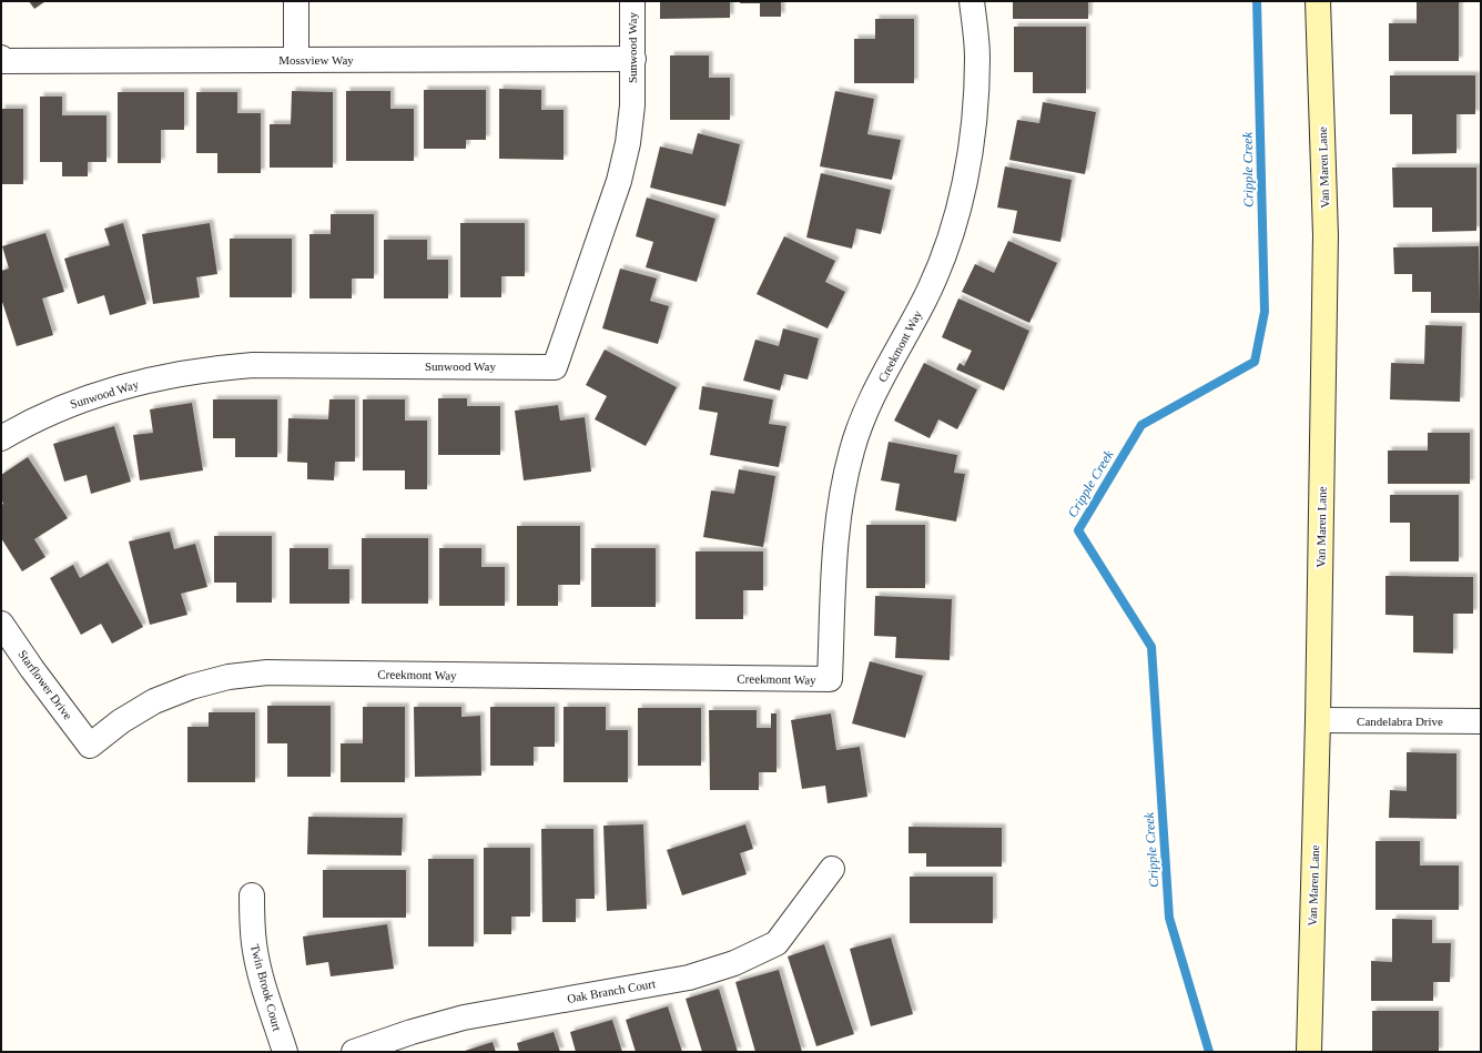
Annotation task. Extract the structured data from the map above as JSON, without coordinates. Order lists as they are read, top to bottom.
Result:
{
  "streets": {
    "main road": ["Van Maren Lane"],
    "street": [
      "Sunwood Way",
      "Mossview Way",
      "Creekmont Way",
      "Starflower Drive",
      "Candelabra Drive",
      "Twin Brook Court",
      "Oak Branch Court"
    ]
  },
  "crossings": [
    ["Sunwood Way", "Mossview Way"],
    ["Van Maren Lane", "Candelabra Drive"],
    ["Creekmont Way", "Starflower Drive"]
  ],
  "water": ["Cripple Creek"]
}
